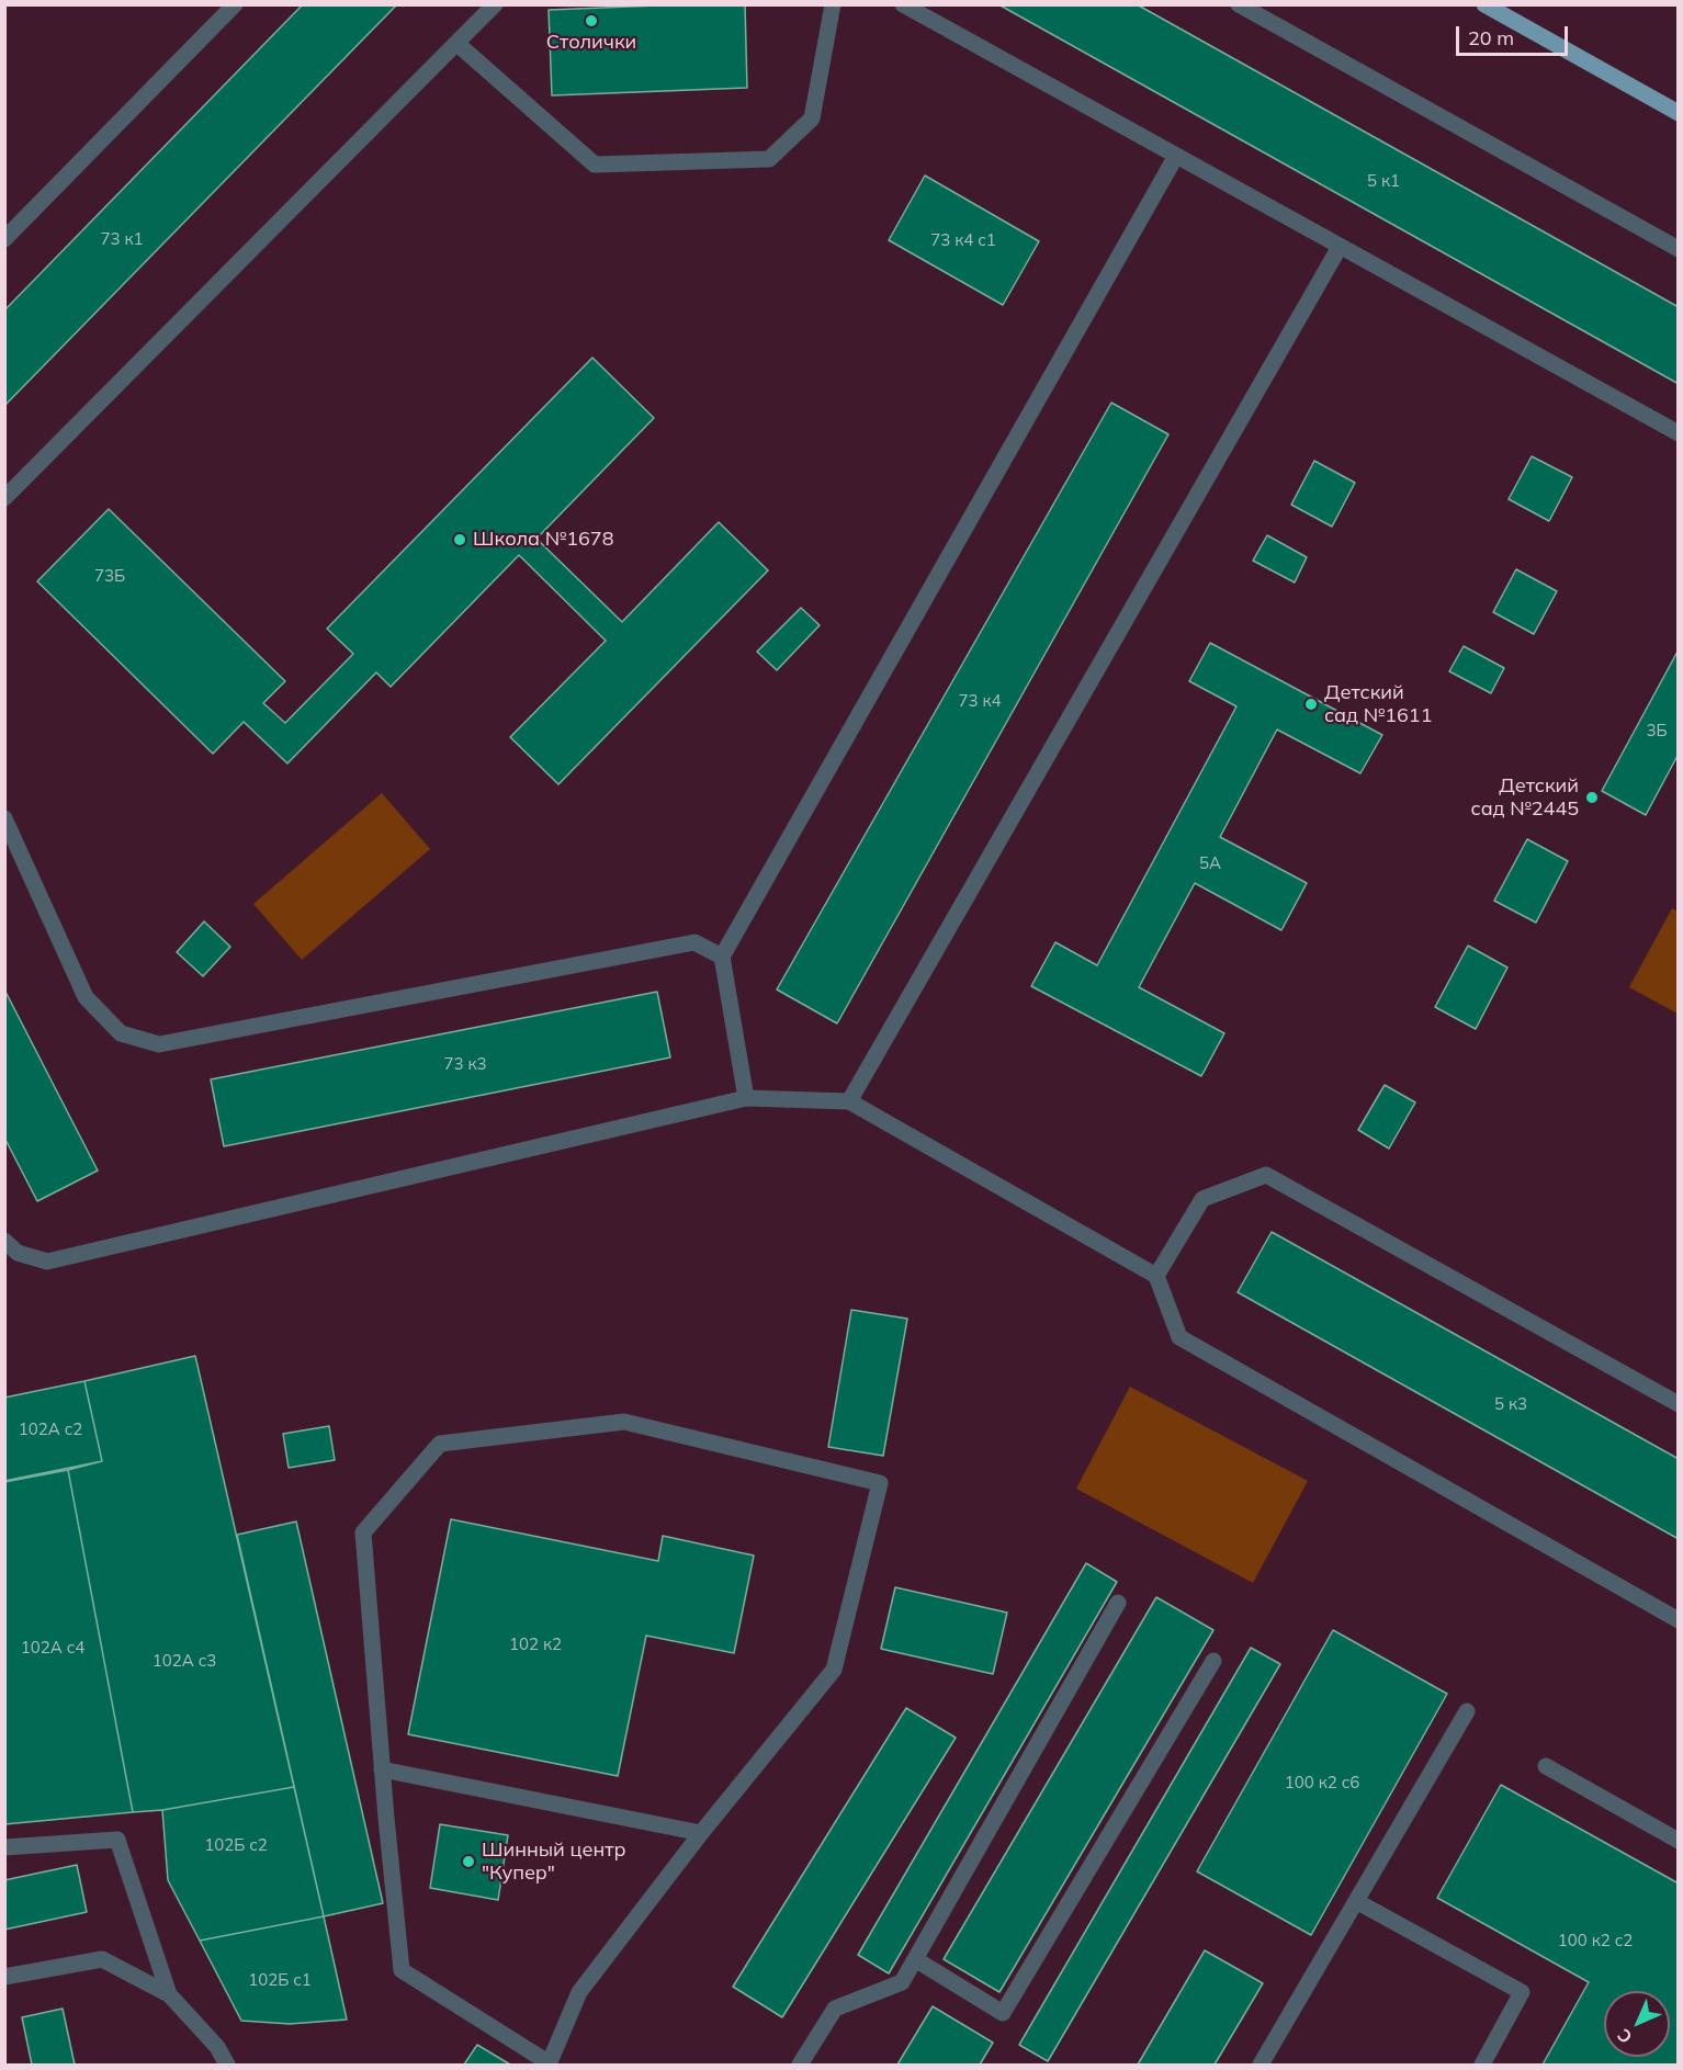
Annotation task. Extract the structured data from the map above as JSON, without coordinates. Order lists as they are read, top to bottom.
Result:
{
  "places": [
    "Столички",
    "Школа №1678",
    "Детский сад №1611",
    "Детский сад №2445",
    "Шинный центр \"Купер\""
  ],
  "house_numbers": [
    "5 к1",
    "73 к1",
    "73 к4 с1",
    "73Б",
    "73 к4",
    "3Б",
    "5А",
    "73 к3",
    "5 к3",
    "102А с2",
    "102 к2",
    "102А с4",
    "102А с3",
    "100 к2 с6",
    "102Б с2",
    "100 к2 с2",
    "102Б с1"
  ],
  "scale_bar": "20 m",
  "north": "bottom left"
}
